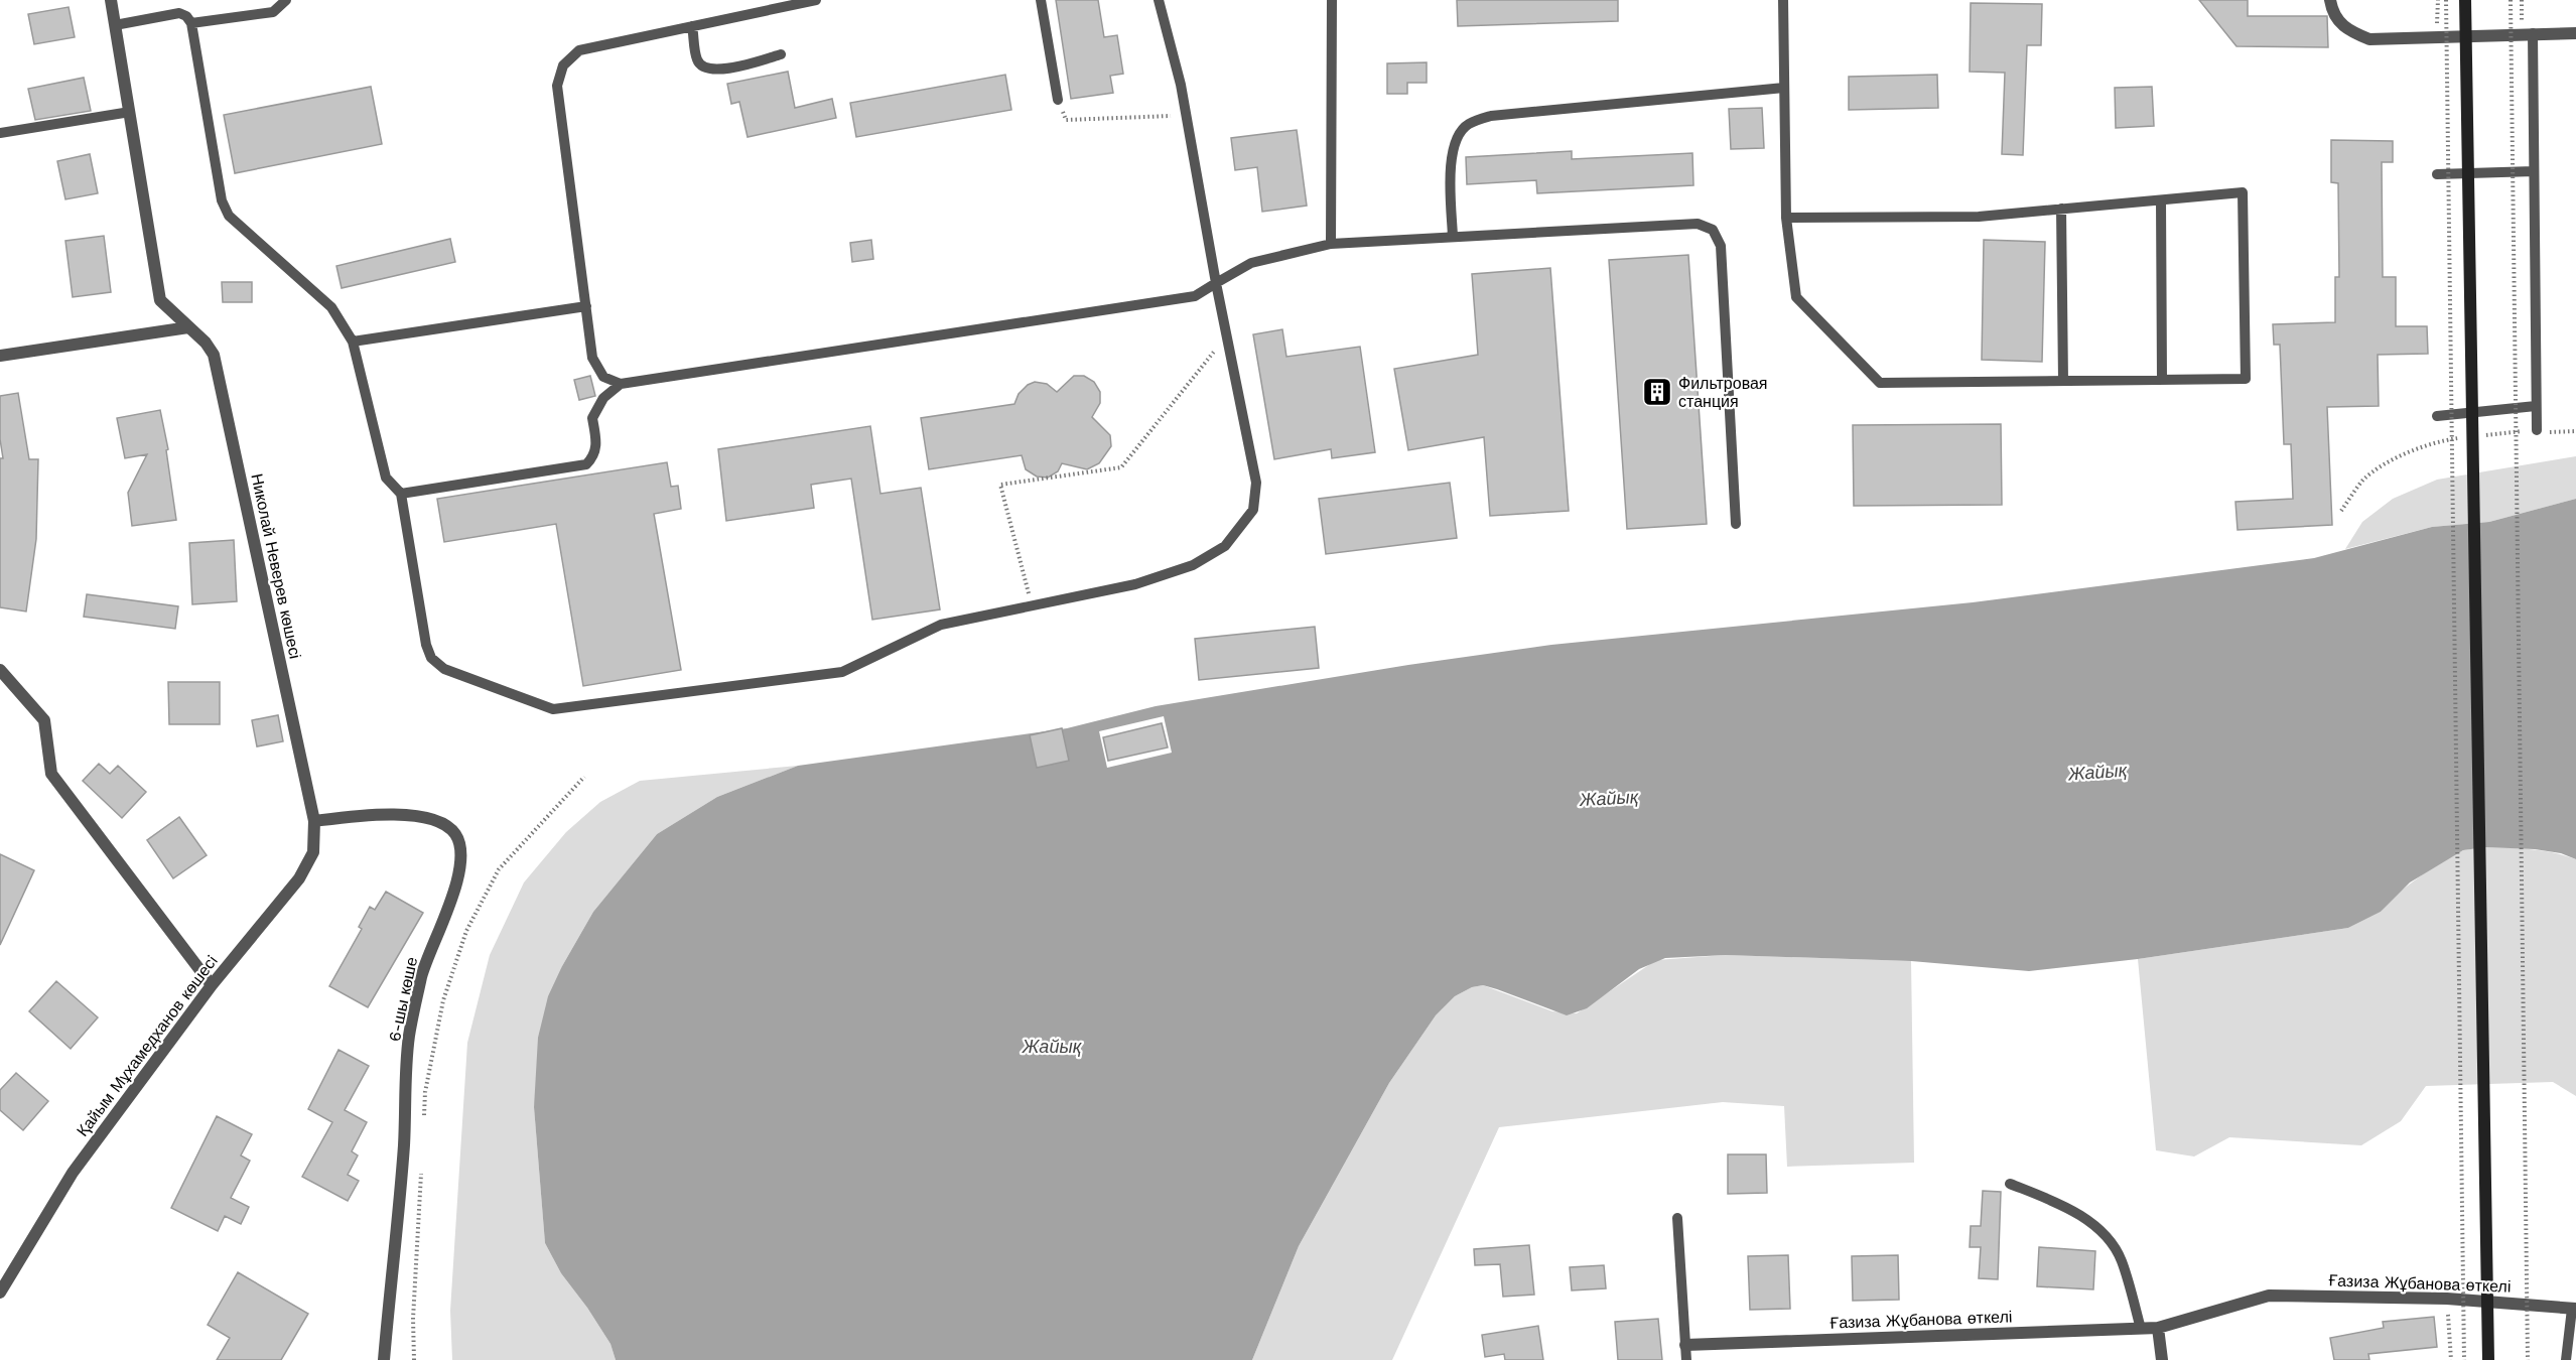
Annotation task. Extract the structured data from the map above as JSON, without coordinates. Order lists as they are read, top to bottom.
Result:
{
  "streets": {
    "street": [
      "Николай Неверев көшесі",
      "6-шы көше",
      "Қайым Мұхамедханов көшесi",
      "Ғазиза Жұбанова өткелі"
    ]
  },
  "crossings": [
    ["Николай Неверев көшесі", "6-шы көше"],
    ["Николай Неверев көшесі", "Қайым Мұхамедханов көшесi"],
    ["6-шы көше", "Қайым Мұхамедханов көшесi"]
  ],
  "water": ["Жайық"],
  "places": {
    "building": ["Фильтровая станция"]
  }
}
